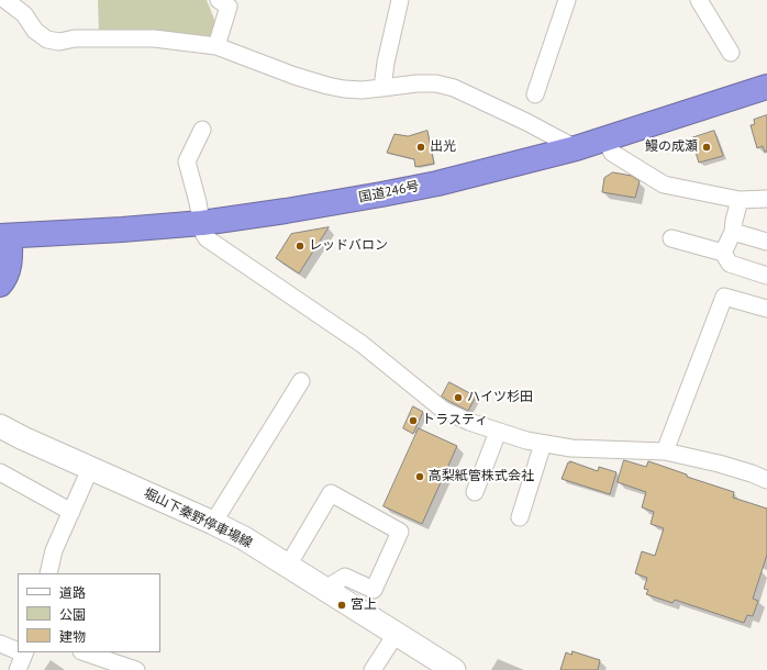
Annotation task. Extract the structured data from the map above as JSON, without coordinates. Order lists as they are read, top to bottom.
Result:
{
  "streets": {
    "highway": ["国道246号"],
    "main road": ["堀山下秦野停車場線"]
  },
  "places": [
    "出光",
    "鰻の成瀬",
    "レッドバロン",
    "ハイツ杉田",
    "トラスティ",
    "高梨紙管株式会社",
    "宮上"
  ],
  "legend": ["道路", "公園", "建物"]
}
